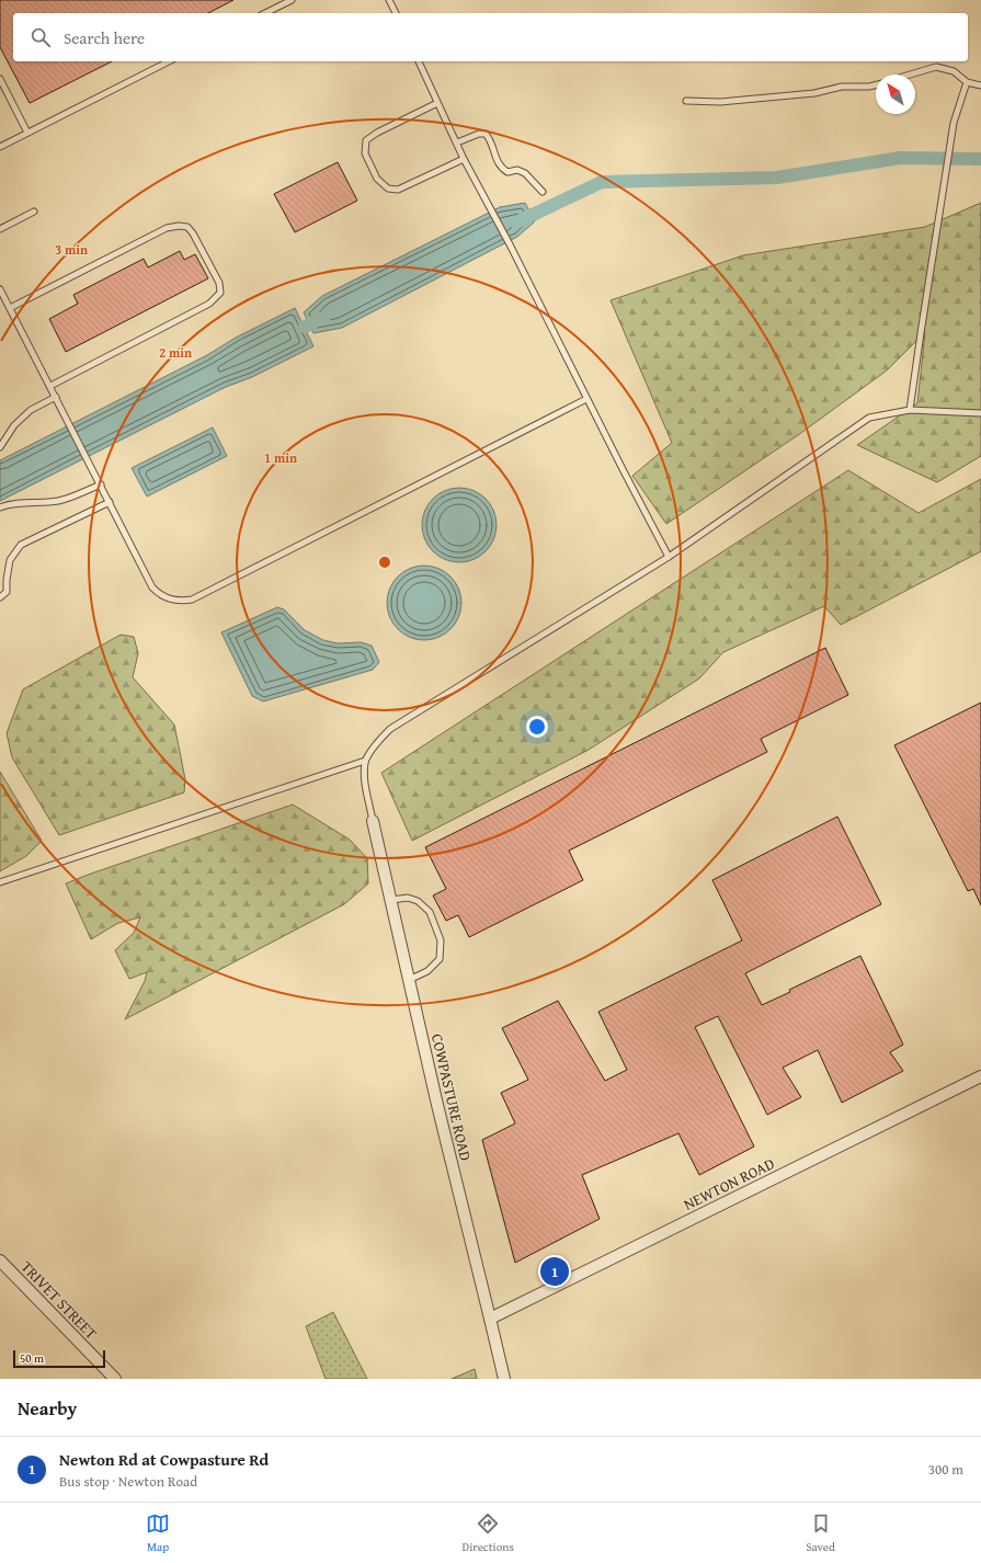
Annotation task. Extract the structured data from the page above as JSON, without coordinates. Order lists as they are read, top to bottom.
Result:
{
  "streets": {
    "street": ["COWPASTURE ROAD", "NEWTON ROAD", "TRIVET STREET"]
  },
  "crossings": [
    ["COWPASTURE ROAD", "NEWTON ROAD"]
  ],
  "scale_bar": "50 m",
  "north": "top left",
  "page": {
    "search": "Search here",
    "pins": "1",
    "scale": "50 m",
    "heading": "Nearby",
    "list": [
      {
        "mark": "1",
        "name": "Newton Rd at Cowpasture Rd",
        "note": "Bus stop · Newton Road",
        "value": "300 m"
      }
    ],
    "nav": ["Map", "Directions", "Saved"]
  },
  "rings": ["3 min", "2 min", "1 min"]
}
